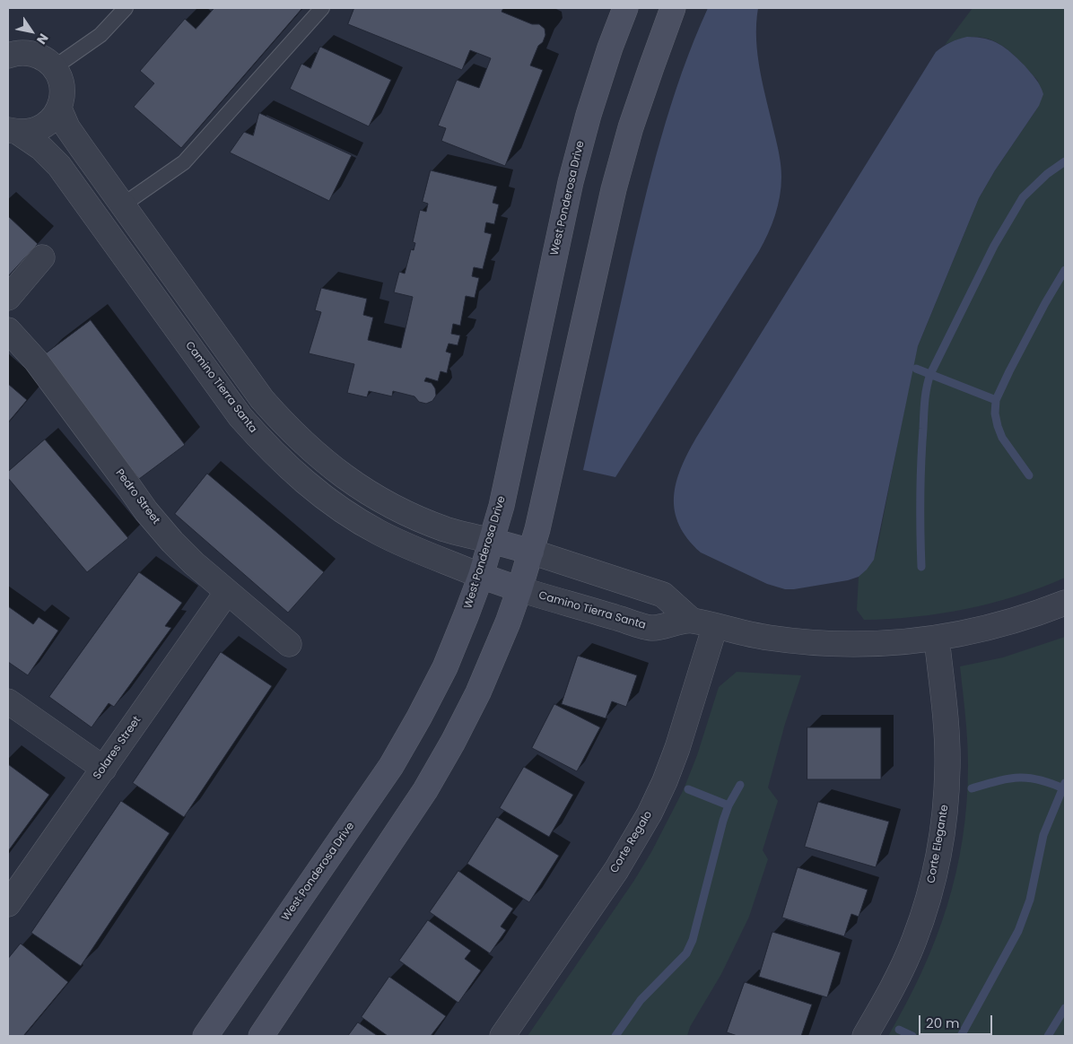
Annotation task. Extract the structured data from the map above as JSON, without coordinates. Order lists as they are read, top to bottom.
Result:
{
  "streets": {
    "main road": ["West Ponderosa Drive"],
    "street": [
      "Camino Tierra Santa",
      "Pedro Street",
      "Solares Street",
      "Corte Regalo",
      "Corte Elegante"
    ]
  },
  "crossings": [
    ["West Ponderosa Drive", "Camino Tierra Santa"],
    ["Camino Tierra Santa", "Corte Regalo"],
    ["Camino Tierra Santa", "Corte Elegante"],
    ["Pedro Street", "Solares Street"]
  ],
  "scale_bar": "20 m",
  "north": "bottom right"
}
